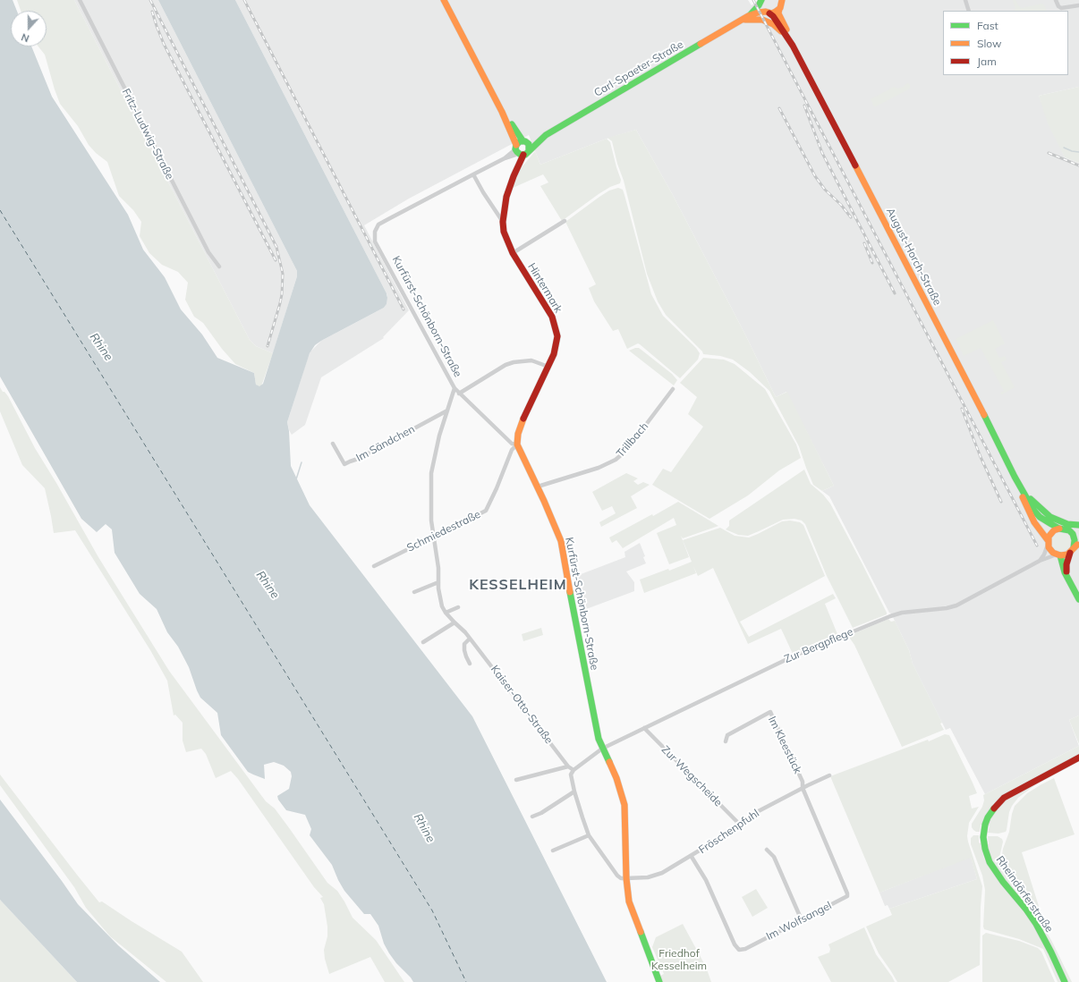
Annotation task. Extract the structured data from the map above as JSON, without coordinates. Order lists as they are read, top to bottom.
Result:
{
  "streets": {
    "main road": [
      "Carl-Spaeter-Straße",
      "August-Horch-Straße",
      "Hintermark",
      "Kurfürst-Schönborn-Straße",
      "Rheindörferstraße"
    ],
    "street": [
      "Fritz-Ludwig-Straße",
      "Trillbach",
      "Im Sändchen",
      "Schmiedestraße",
      "Zur Bergpflege",
      "Kaiser-Otto-Straße",
      "Im Kleestück",
      "Zur Wegscheide",
      "Fröschenpfuhl",
      "Im Wolfsangel"
    ]
  },
  "crossings": [
    ["Carl-Spaeter-Straße", "August-Horch-Straße"],
    ["Carl-Spaeter-Straße", "Hintermark"],
    ["Carl-Spaeter-Straße", "Kurfürst-Schönborn-Straße"],
    ["August-Horch-Straße", "Zur Bergpflege"],
    ["Hintermark", "Kurfürst-Schönborn-Straße"],
    ["Hintermark", "Schmiedestraße"],
    ["Kurfürst-Schönborn-Straße", "Trillbach"],
    ["Kurfürst-Schönborn-Straße", "Schmiedestraße"],
    ["Kurfürst-Schönborn-Straße", "Zur Bergpflege"],
    ["Kurfürst-Schönborn-Straße", "Kaiser-Otto-Straße"],
    ["Kurfürst-Schönborn-Straße", "Fröschenpfuhl"],
    ["Im Sändchen", "Kaiser-Otto-Straße"],
    ["Schmiedestraße", "Kaiser-Otto-Straße"],
    ["Zur Bergpflege", "Kaiser-Otto-Straße"],
    ["Zur Bergpflege", "Zur Wegscheide"],
    ["Im Kleestück", "Fröschenpfuhl"],
    ["Im Kleestück", "Im Wolfsangel"],
    ["Zur Wegscheide", "Fröschenpfuhl"],
    ["Fröschenpfuhl", "Im Wolfsangel"]
  ],
  "districts": ["KESSELHEIM"],
  "water": ["Rhine"],
  "parks": ["Friedhof Kesselheim"],
  "legend": ["Fast", "Slow", "Jam"],
  "north": "bottom"
}
